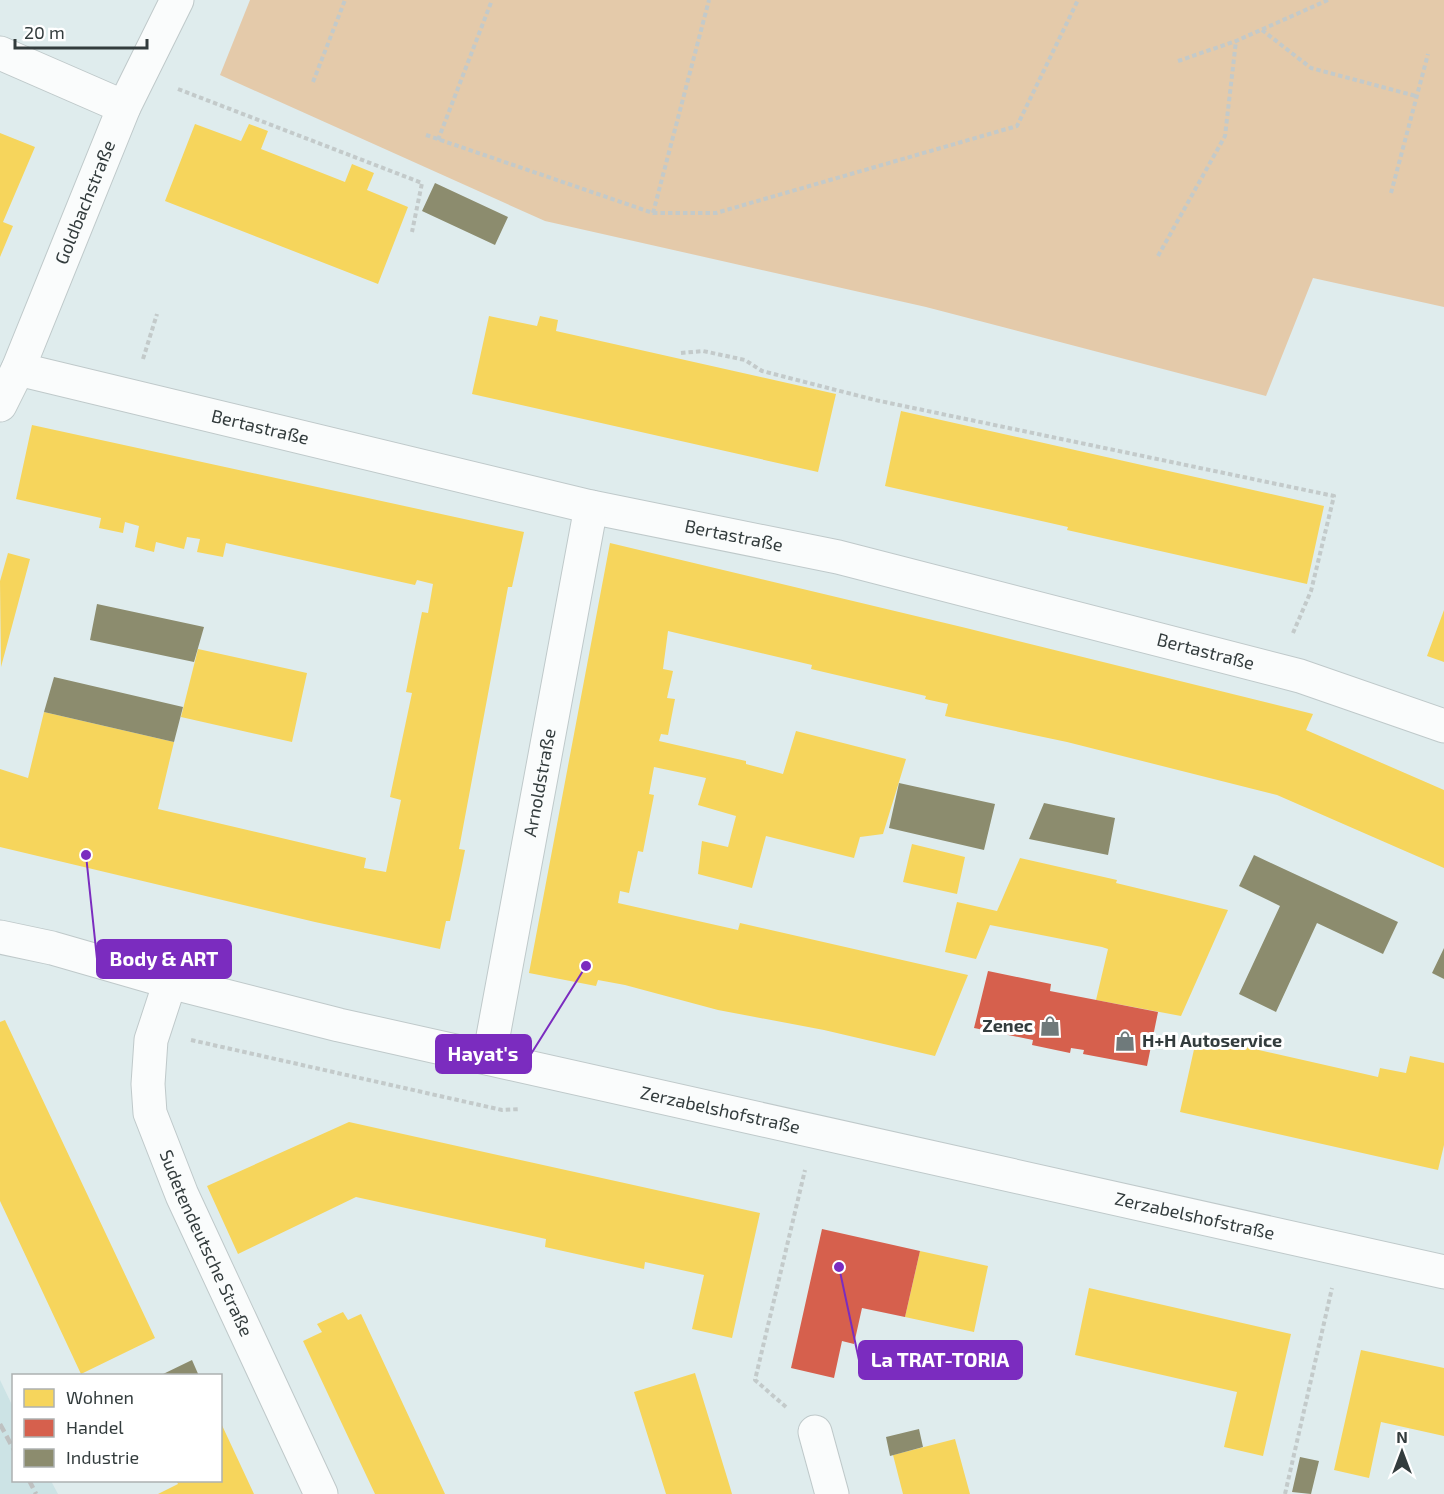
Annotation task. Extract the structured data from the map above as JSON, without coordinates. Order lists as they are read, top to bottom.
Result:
{
  "streets": {
    "street": [
      "Goldbachstraße",
      "Bertastraße",
      "Arnoldstraße",
      "Zerzabelshofstraße",
      "Sudetendeutsche Straße"
    ]
  },
  "crossings": [
    ["Goldbachstraße", "Bertastraße"],
    ["Bertastraße", "Arnoldstraße"],
    ["Arnoldstraße", "Zerzabelshofstraße"],
    ["Zerzabelshofstraße", "Sudetendeutsche Straße"]
  ],
  "places": {
    "other": ["Body & ART", "Hayat's", "La TRAT-TORIA"],
    "shop": ["Zenec", "H+H Autoservice"]
  },
  "legend": ["Wohnen", "Handel", "Industrie"],
  "scale_bar": "20 m",
  "north": "top"
}
